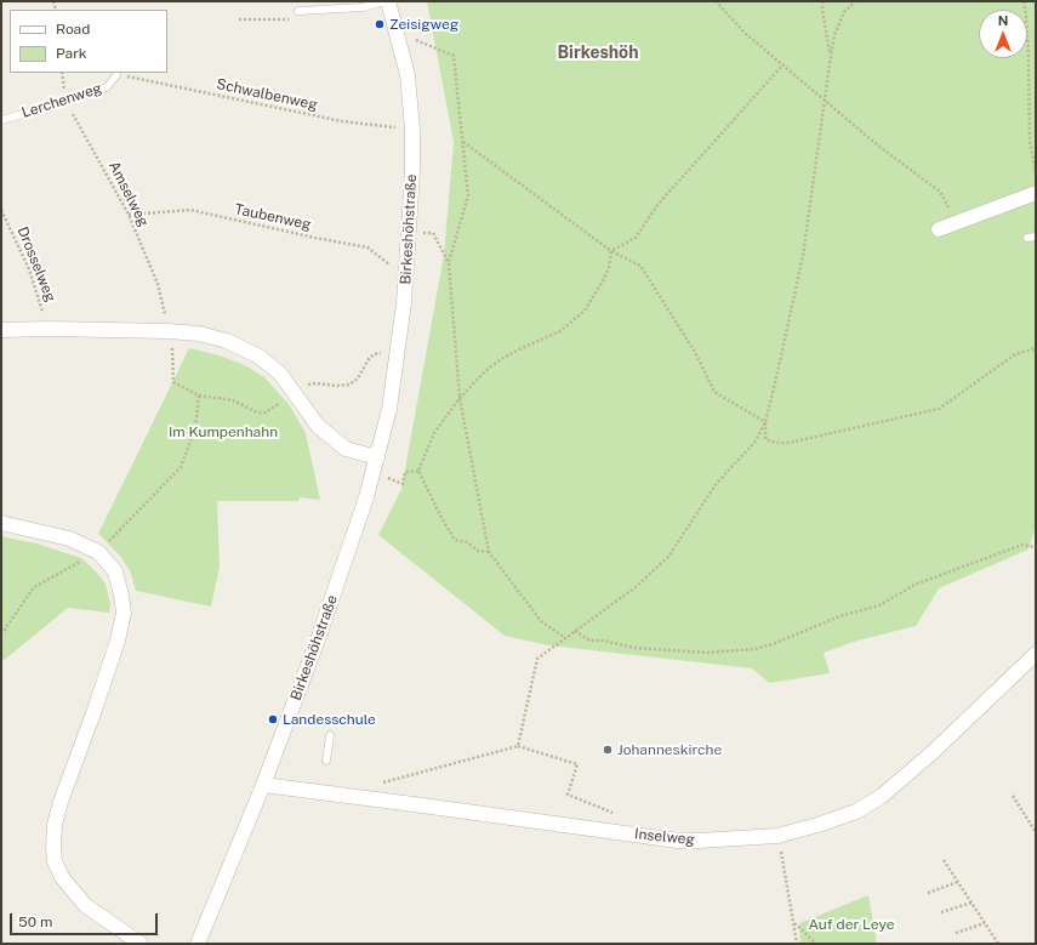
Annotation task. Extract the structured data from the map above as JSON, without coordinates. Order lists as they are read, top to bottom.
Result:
{
  "streets": {
    "street": ["Birkeshöhstraße", "Inselweg"],
    "lane": ["Lerchenweg"],
    "path": [
      "Schwalbenweg",
      "Amselweg",
      "Taubenweg",
      "Drosselweg"
    ]
  },
  "crossings": [
    ["Schwalbenweg", "Lerchenweg"],
    ["Schwalbenweg", "Birkeshöhstraße"],
    ["Lerchenweg", "Amselweg"],
    ["Amselweg", "Taubenweg"],
    ["Taubenweg", "Birkeshöhstraße"],
    ["Birkeshöhstraße", "Inselweg"]
  ],
  "districts": ["Birkeshöh"],
  "parks": ["Im Kumpenhahn", "Auf der Leye"],
  "places": ["Zeisigweg", "Landesschule", "Johanneskirche"],
  "legend": ["Road", "Park"],
  "scale_bar": "50 m",
  "north": "top"
}
